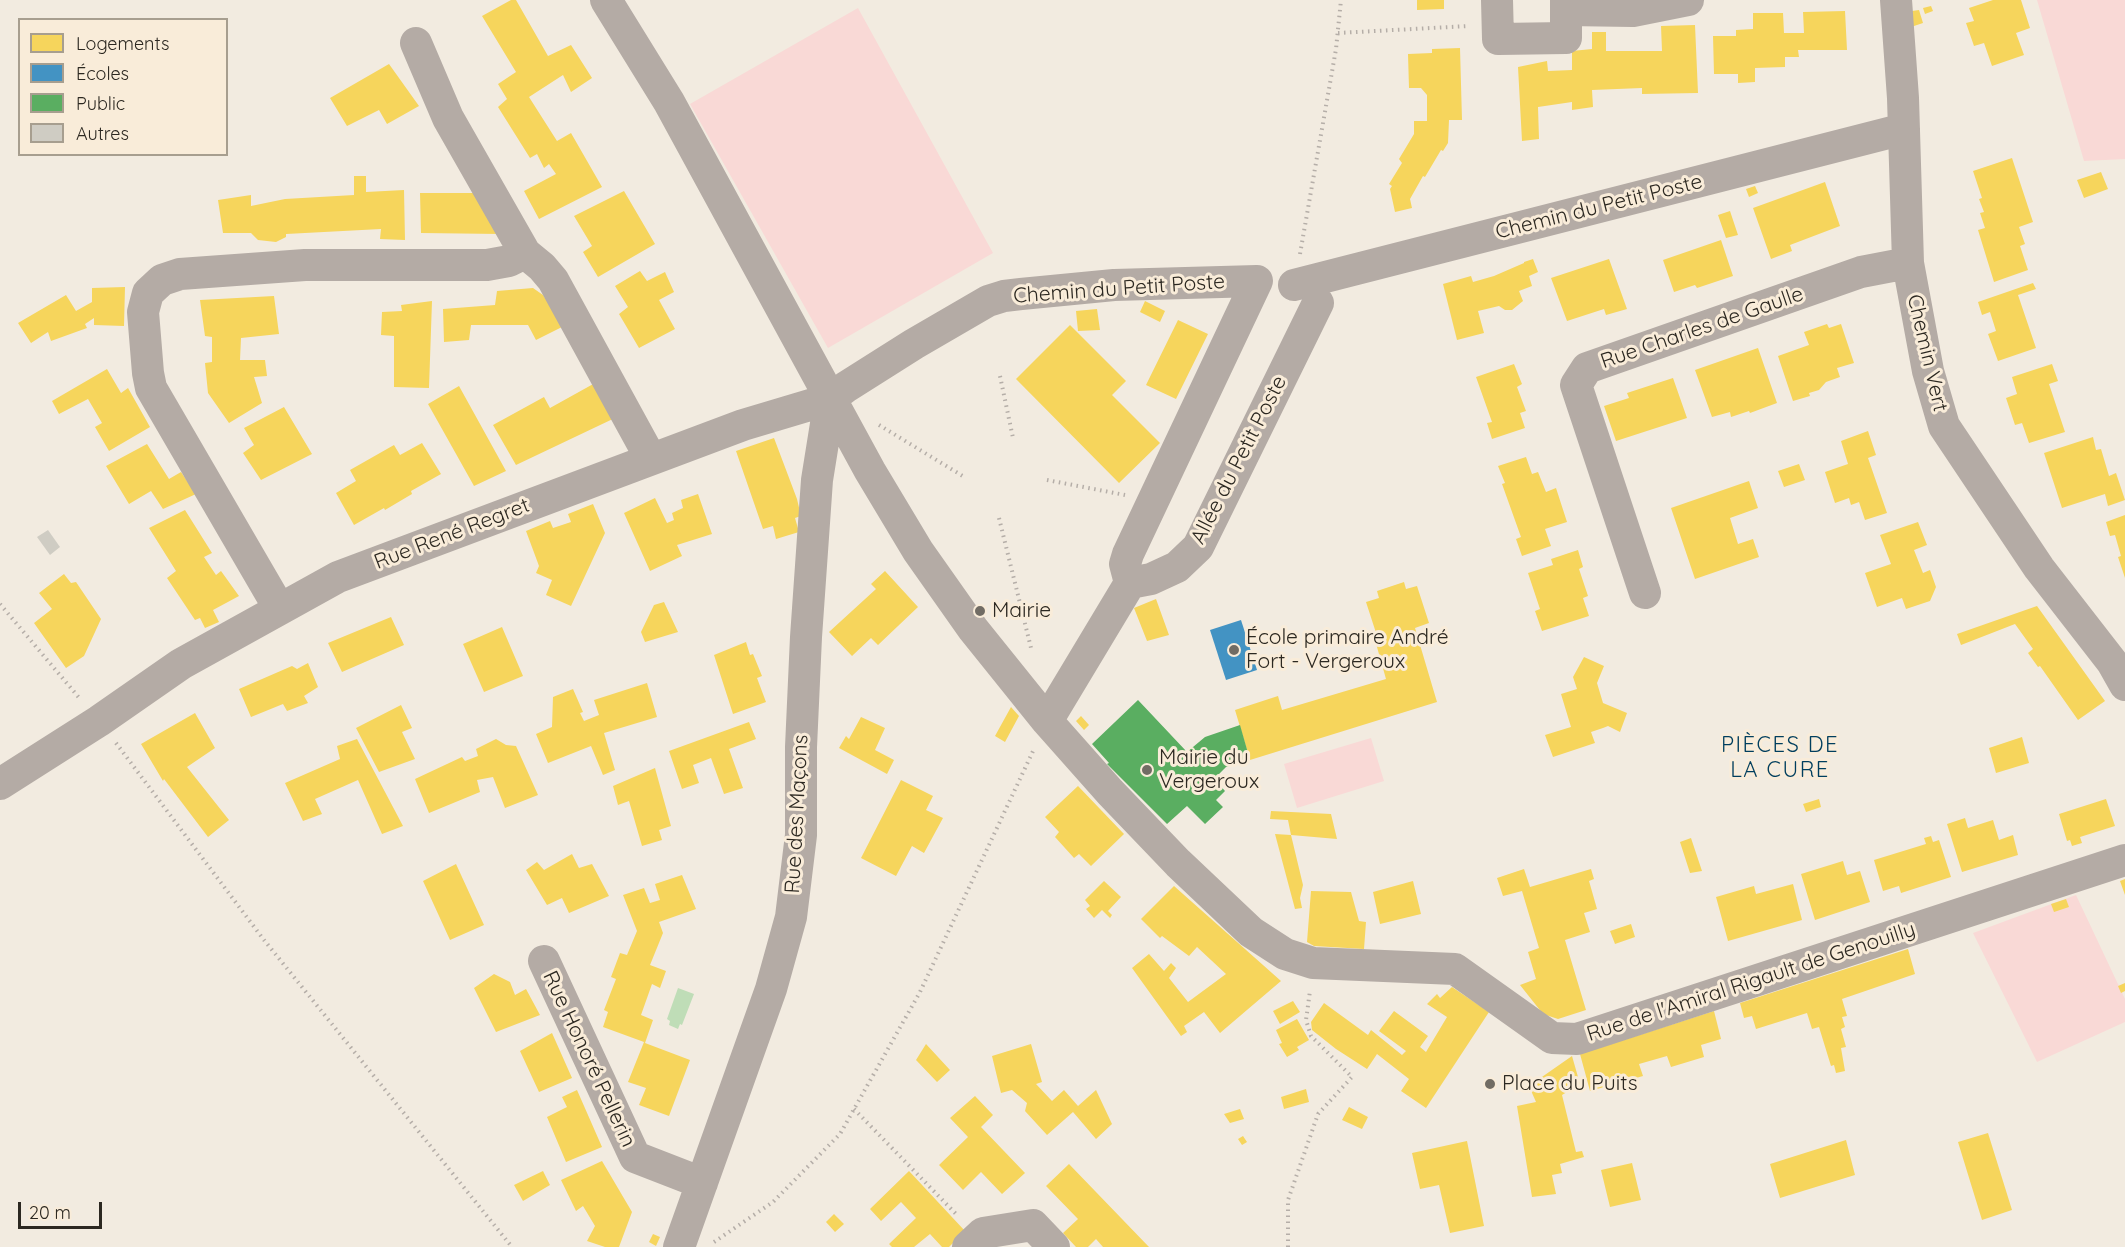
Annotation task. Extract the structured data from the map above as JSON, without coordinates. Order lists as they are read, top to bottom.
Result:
{
  "streets": {
    "street": [
      "Chemin du Petit Poste",
      "Rue Charles de Gaulle",
      "Chemin Vert",
      "Allée du Petit Poste",
      "Rue René Regret",
      "Rue des Maçons",
      "Rue de l'Amiral Rigault de Genouilly",
      "Rue Honoré Pellerin"
    ]
  },
  "crossings": [
    ["Chemin du Petit Poste", "Chemin Vert"],
    ["Chemin du Petit Poste", "Allée du Petit Poste"],
    ["Chemin du Petit Poste", "Rue René Regret"],
    ["Chemin du Petit Poste", "Rue des Maçons"],
    ["Chemin du Petit Poste", "Rue de l'Amiral Rigault de Genouilly"],
    ["Rue Charles de Gaulle", "Chemin Vert"],
    ["Rue René Regret", "Rue des Maçons"],
    ["Rue René Regret", "Rue de l'Amiral Rigault de Genouilly"],
    ["Rue des Maçons", "Rue de l'Amiral Rigault de Genouilly"],
    ["Rue des Maçons", "Rue Honoré Pellerin"]
  ],
  "districts": ["PIÈCES DE LA CURE"],
  "places": [
    "Mairie",
    "École primaire André Fort - Vergeroux",
    "Mairie du Vergeroux",
    "Place du Puits"
  ],
  "legend": [
    "Logements",
    "Écoles",
    "Public",
    "Autres"
  ],
  "scale_bar": "20 m"
}
